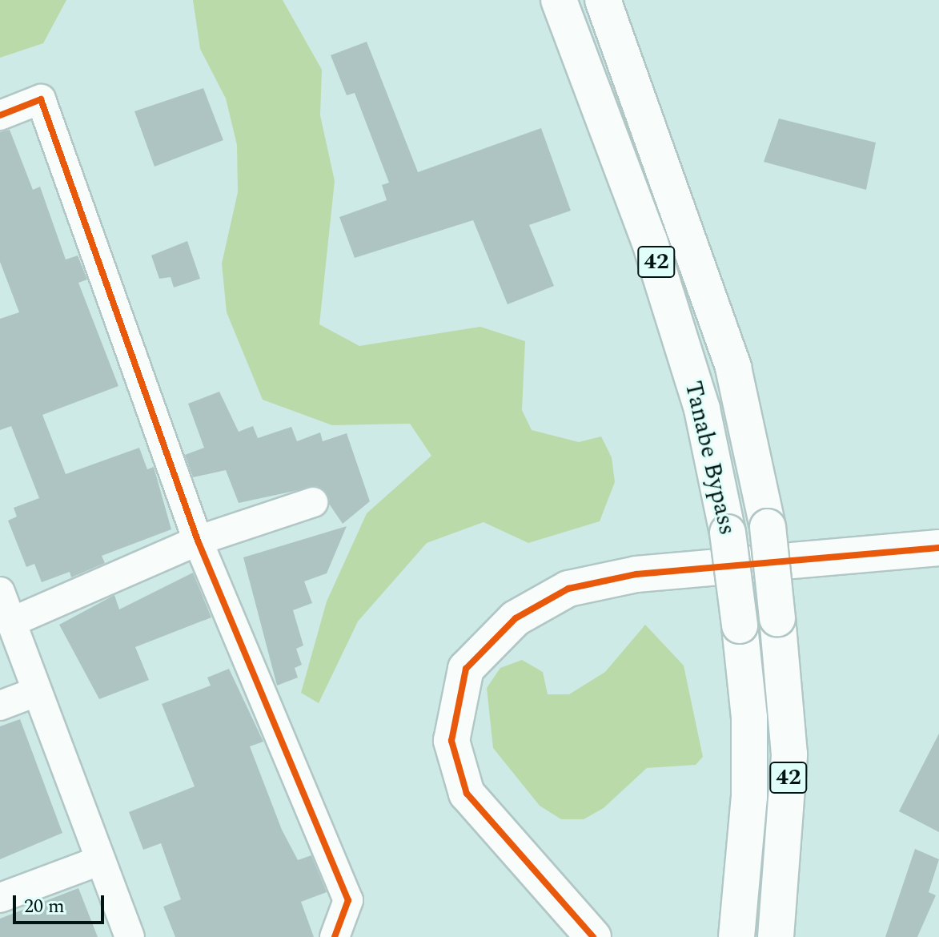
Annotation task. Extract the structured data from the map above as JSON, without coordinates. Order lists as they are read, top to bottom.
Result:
{
  "streets": {
    "main road": ["42", "Tanabe Bypass"]
  },
  "scale_bar": "20 m"
}
